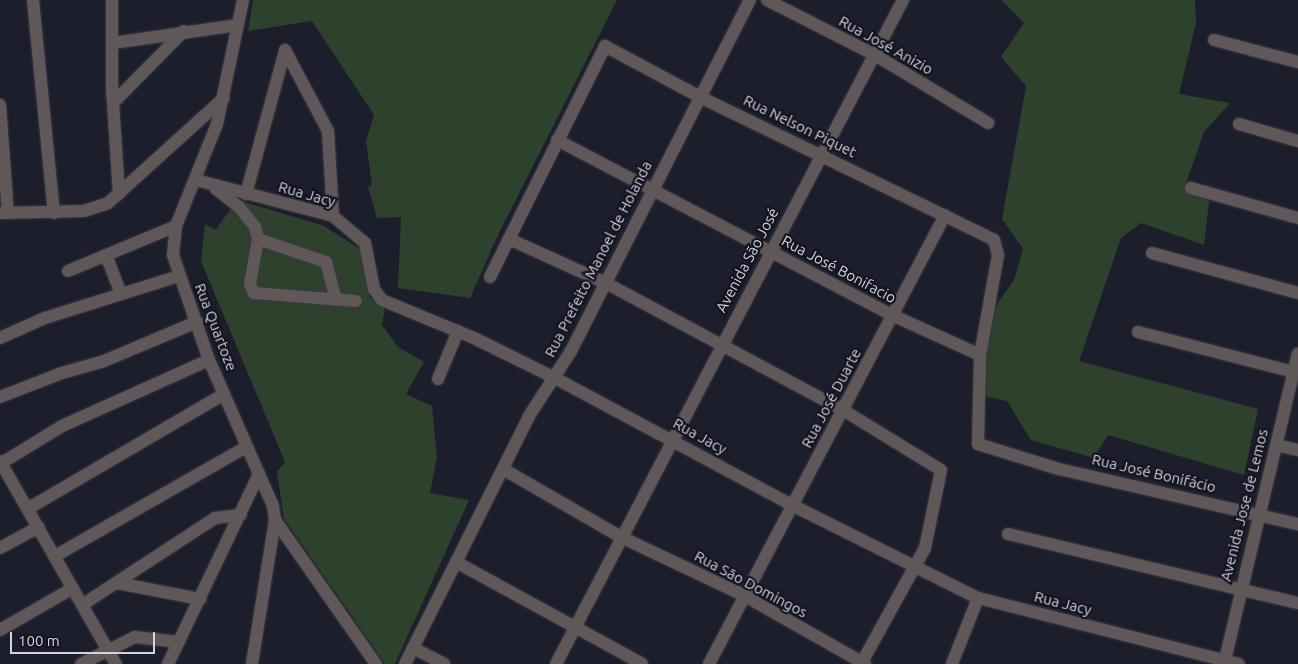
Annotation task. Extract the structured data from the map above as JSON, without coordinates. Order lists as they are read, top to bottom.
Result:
{
  "streets": {
    "street": [
      "Rua José Anizio",
      "Rua Nelson Piquet",
      "Rua Jacy",
      "Rua Prefeito Manoel de Holanda",
      "Avenida São José",
      "Rua José Bonifacio",
      "Rua Quartoze",
      "Rua José Duarte",
      "Rua José Bonifácio",
      "Avenida Jose de Lemos",
      "Rua São Domingos"
    ]
  },
  "crossings": [
    ["Rua José Anizio", "Avenida São José"],
    ["Rua Nelson Piquet", "Rua Prefeito Manoel de Holanda"],
    ["Rua Nelson Piquet", "Avenida São José"],
    ["Rua Nelson Piquet", "Rua José Bonifacio"],
    ["Rua Nelson Piquet", "Rua José Duarte"],
    ["Rua Nelson Piquet", "Rua José Bonifácio"],
    ["Rua Jacy", "Rua Prefeito Manoel de Holanda"],
    ["Rua Jacy", "Avenida São José"],
    ["Rua Jacy", "Rua Quartoze"],
    ["Rua Jacy", "Rua José Duarte"],
    ["Rua Jacy", "Avenida Jose de Lemos"],
    ["Rua Prefeito Manoel de Holanda", "Rua José Bonifacio"],
    ["Rua Prefeito Manoel de Holanda", "Rua São Domingos"],
    ["Avenida São José", "Rua José Bonifacio"],
    ["Avenida São José", "Rua São Domingos"],
    ["Rua José Bonifacio", "Rua José Duarte"],
    ["Rua José Bonifacio", "Rua José Bonifácio"],
    ["Rua José Duarte", "Rua São Domingos"],
    ["Rua José Bonifácio", "Avenida Jose de Lemos"]
  ],
  "scale_bar": "100 m"
}
